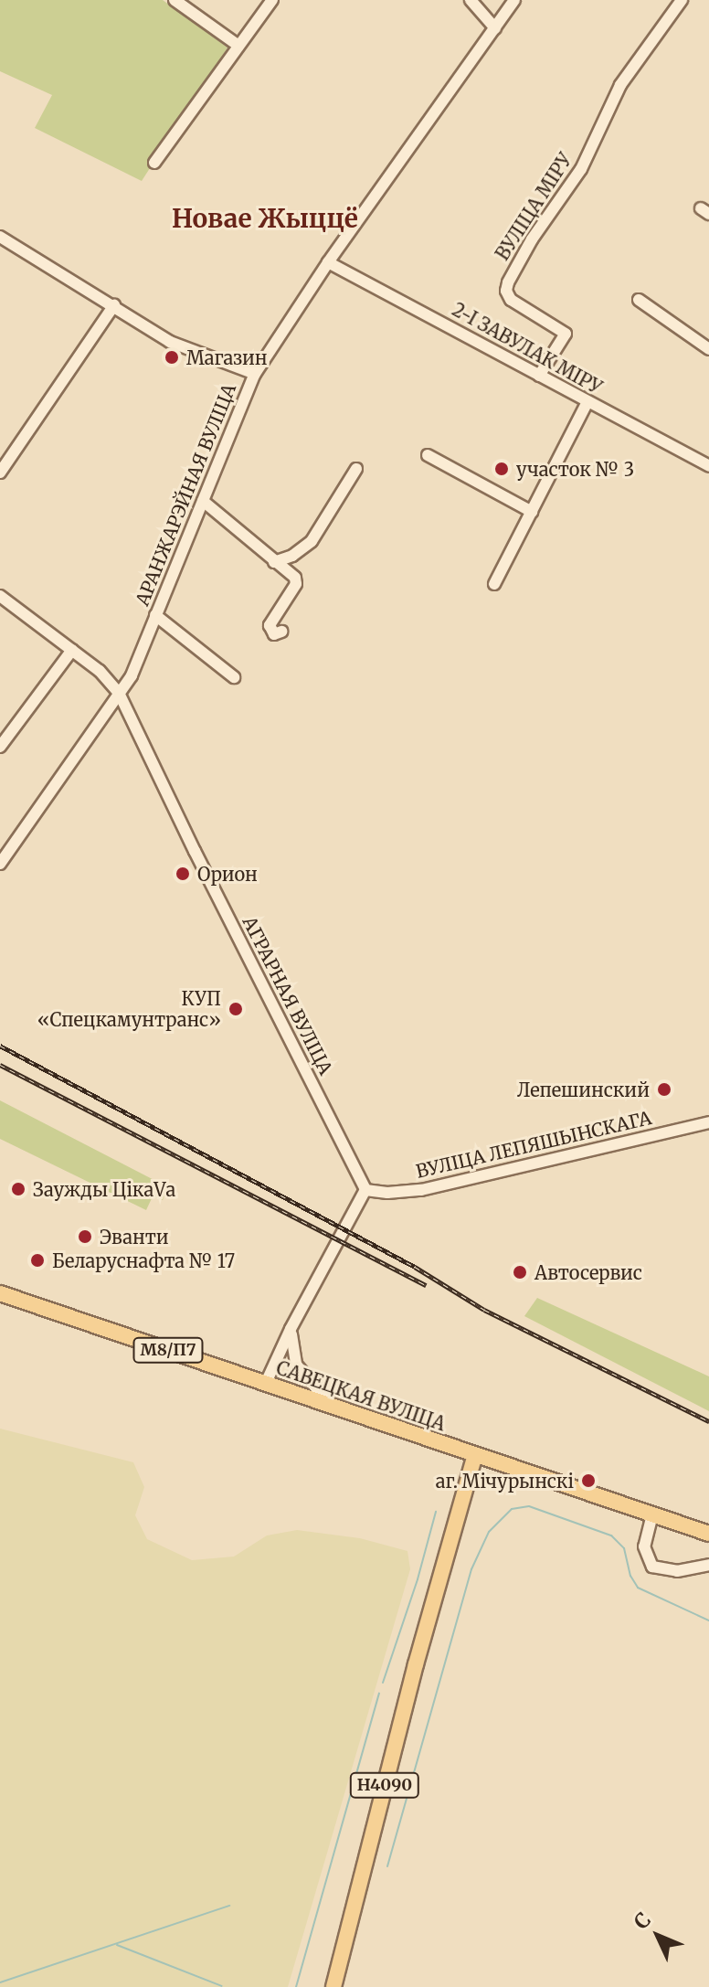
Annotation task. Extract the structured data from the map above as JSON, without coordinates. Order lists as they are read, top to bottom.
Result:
{
  "streets": {
    "main road": ["М8/П7", "САВЕЦКАЯ ВУЛІЦА", "Н4090"],
    "street": [
      "ВУЛІЦА МІРУ",
      "2-І ЗАВУЛАК МІРУ",
      "АРАНЖАРЭЙНАЯ ВУЛІЦА",
      "АГРАРНАЯ ВУЛІЦА",
      "ВУЛІЦА ЛЕПЯШЫНСКАГА"
    ]
  },
  "crossings": [
    ["ВУЛІЦА МІРУ", "2-І ЗАВУЛАК МІРУ"],
    ["2-І ЗАВУЛАК МІРУ", "АРАНЖАРЭЙНАЯ ВУЛІЦА"],
    ["АРАНЖАРЭЙНАЯ ВУЛІЦА", "АГРАРНАЯ ВУЛІЦА"],
    ["АГРАРНАЯ ВУЛІЦА", "ВУЛІЦА ЛЕПЯШЫНСКАГА"],
    ["САВЕЦКАЯ ВУЛІЦА", "Н4090"]
  ],
  "districts": ["Новае Жыццё"],
  "places": [
    "Магазин",
    "участок № 3",
    "Орион",
    "КУП «Спецкамунтранс»",
    "Лепешинский",
    "Заужды ЦікаVа",
    "Эванти",
    "Беларуснафта № 17",
    "Автосервис",
    "аг. Мічурынскі"
  ],
  "north": "top left"
}
